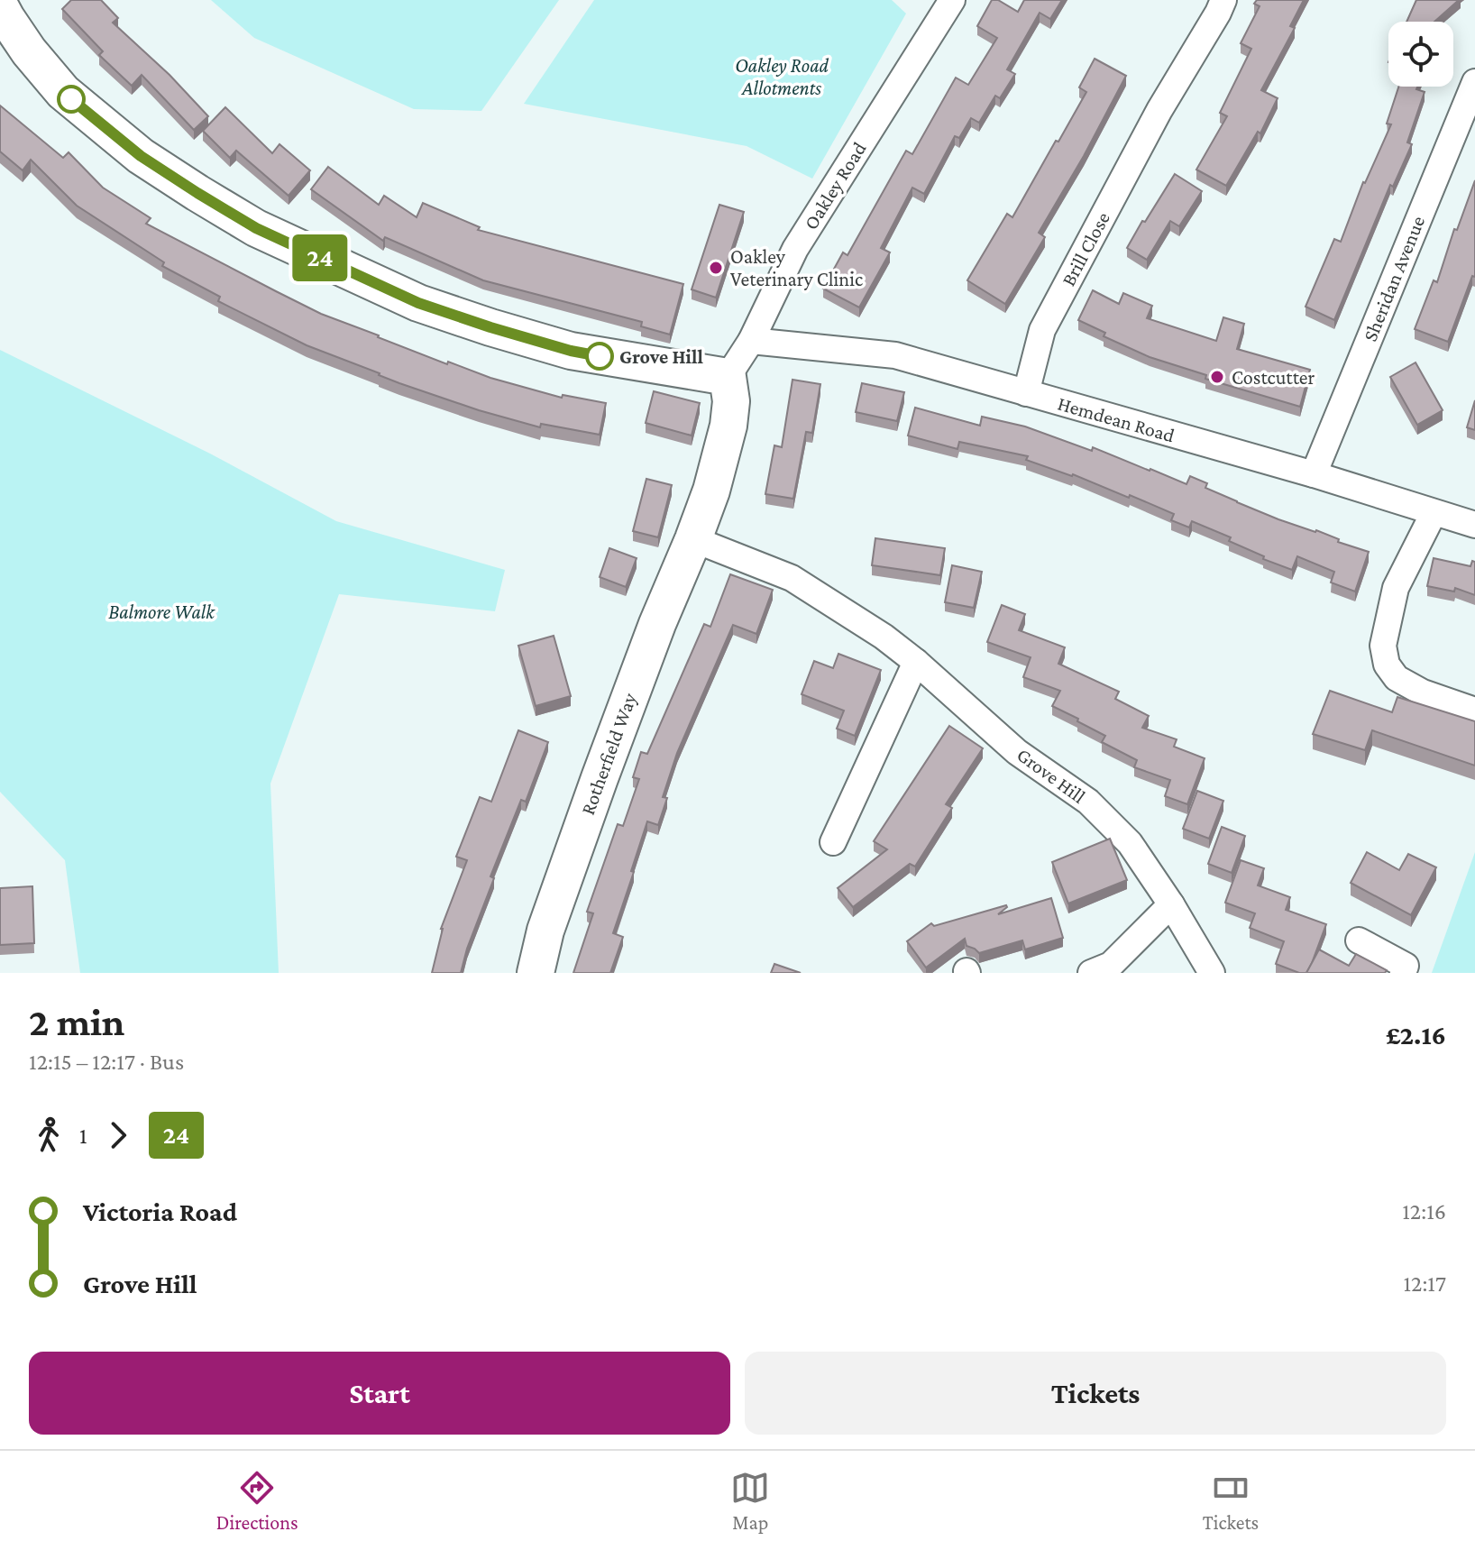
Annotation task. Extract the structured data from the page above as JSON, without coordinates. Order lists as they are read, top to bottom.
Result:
{
  "streets": {
    "street": [
      "Oakley Road",
      "Brill Close",
      "Sheridan Avenue",
      "Hemdean Road",
      "Rotherfield Way",
      "Grove Hill"
    ]
  },
  "crossings": [
    ["Oakley Road", "Hemdean Road"],
    ["Brill Close", "Hemdean Road"],
    ["Sheridan Avenue", "Hemdean Road"],
    ["Rotherfield Way", "Grove Hill"]
  ],
  "parks": ["Oakley Road Allotments", "Balmore Walk"],
  "places": ["Oakley Veterinary Clinic", "Grove Hill", "Costcutter"],
  "lines": ["bus line 24"],
  "page": {
    "on_map": "24",
    "heading": ["2 min", "12:15 – 12:17 · Bus", "£2.16"],
    "legs": ["1", "24"],
    "list": [
      {
        "name": "Victoria Road",
        "value": "12:16"
      },
      {
        "name": "Grove Hill",
        "value": "12:17"
      }
    ],
    "buttons": ["Start", "Tickets"],
    "tabs": ["Directions", "Map", "Tickets"]
  }
}
